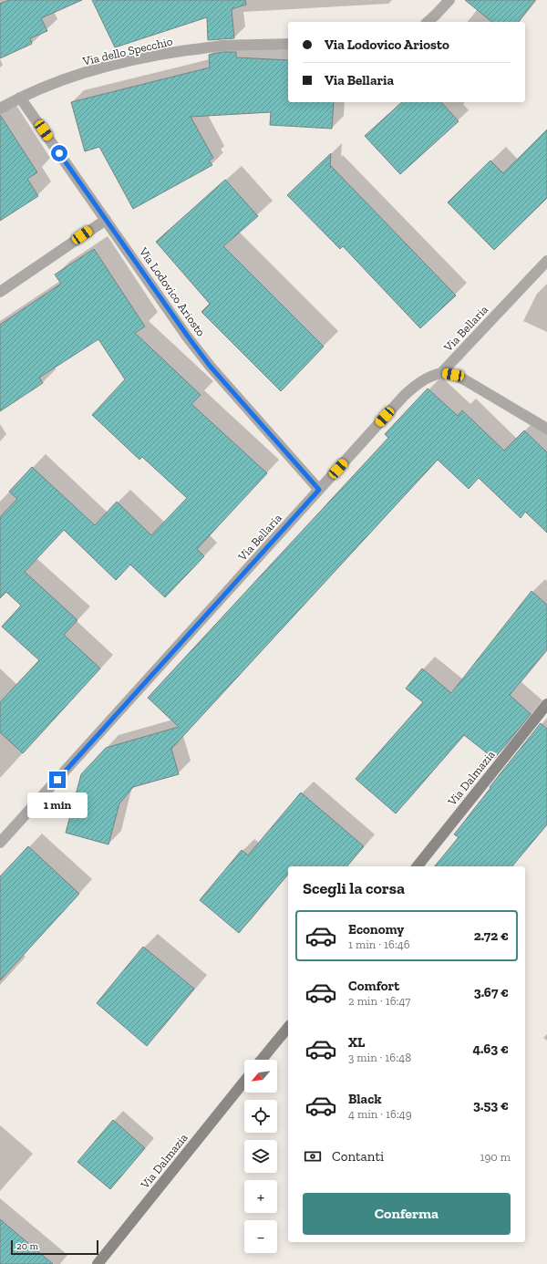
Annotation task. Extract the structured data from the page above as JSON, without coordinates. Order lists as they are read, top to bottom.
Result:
{
  "streets": {
    "street": [
      "Via dello Specchio",
      "Via Lodovico Ariosto",
      "Via Bellaria",
      "Via Dalmazia"
    ]
  },
  "crossings": [
    ["Via dello Specchio", "Via Lodovico Ariosto"],
    ["Via Lodovico Ariosto", "Via Bellaria"]
  ],
  "scale_bar": "20 m",
  "north": "bottom left",
  "page": {
    "banner": ["Via Lodovico Ariosto", "Via Bellaria"],
    "bubble": "1 min",
    "heading": "Scegli la corsa",
    "list": [
      {
        "name": "Economy",
        "note": "1 min · 16:46",
        "value": "2.72 €"
      },
      {
        "name": "Comfort",
        "note": "2 min · 16:47",
        "value": "3.67 €"
      },
      {
        "name": "XL",
        "note": "3 min · 16:48",
        "value": "4.63 €"
      },
      {
        "name": "Black",
        "note": "4 min · 16:49",
        "value": "3.53 €"
      }
    ],
    "map_buttons": ["+", "−"],
    "pay": ["Contanti", "190 m"],
    "buttons": "Conferma",
    "scale": "20 m"
  }
}
